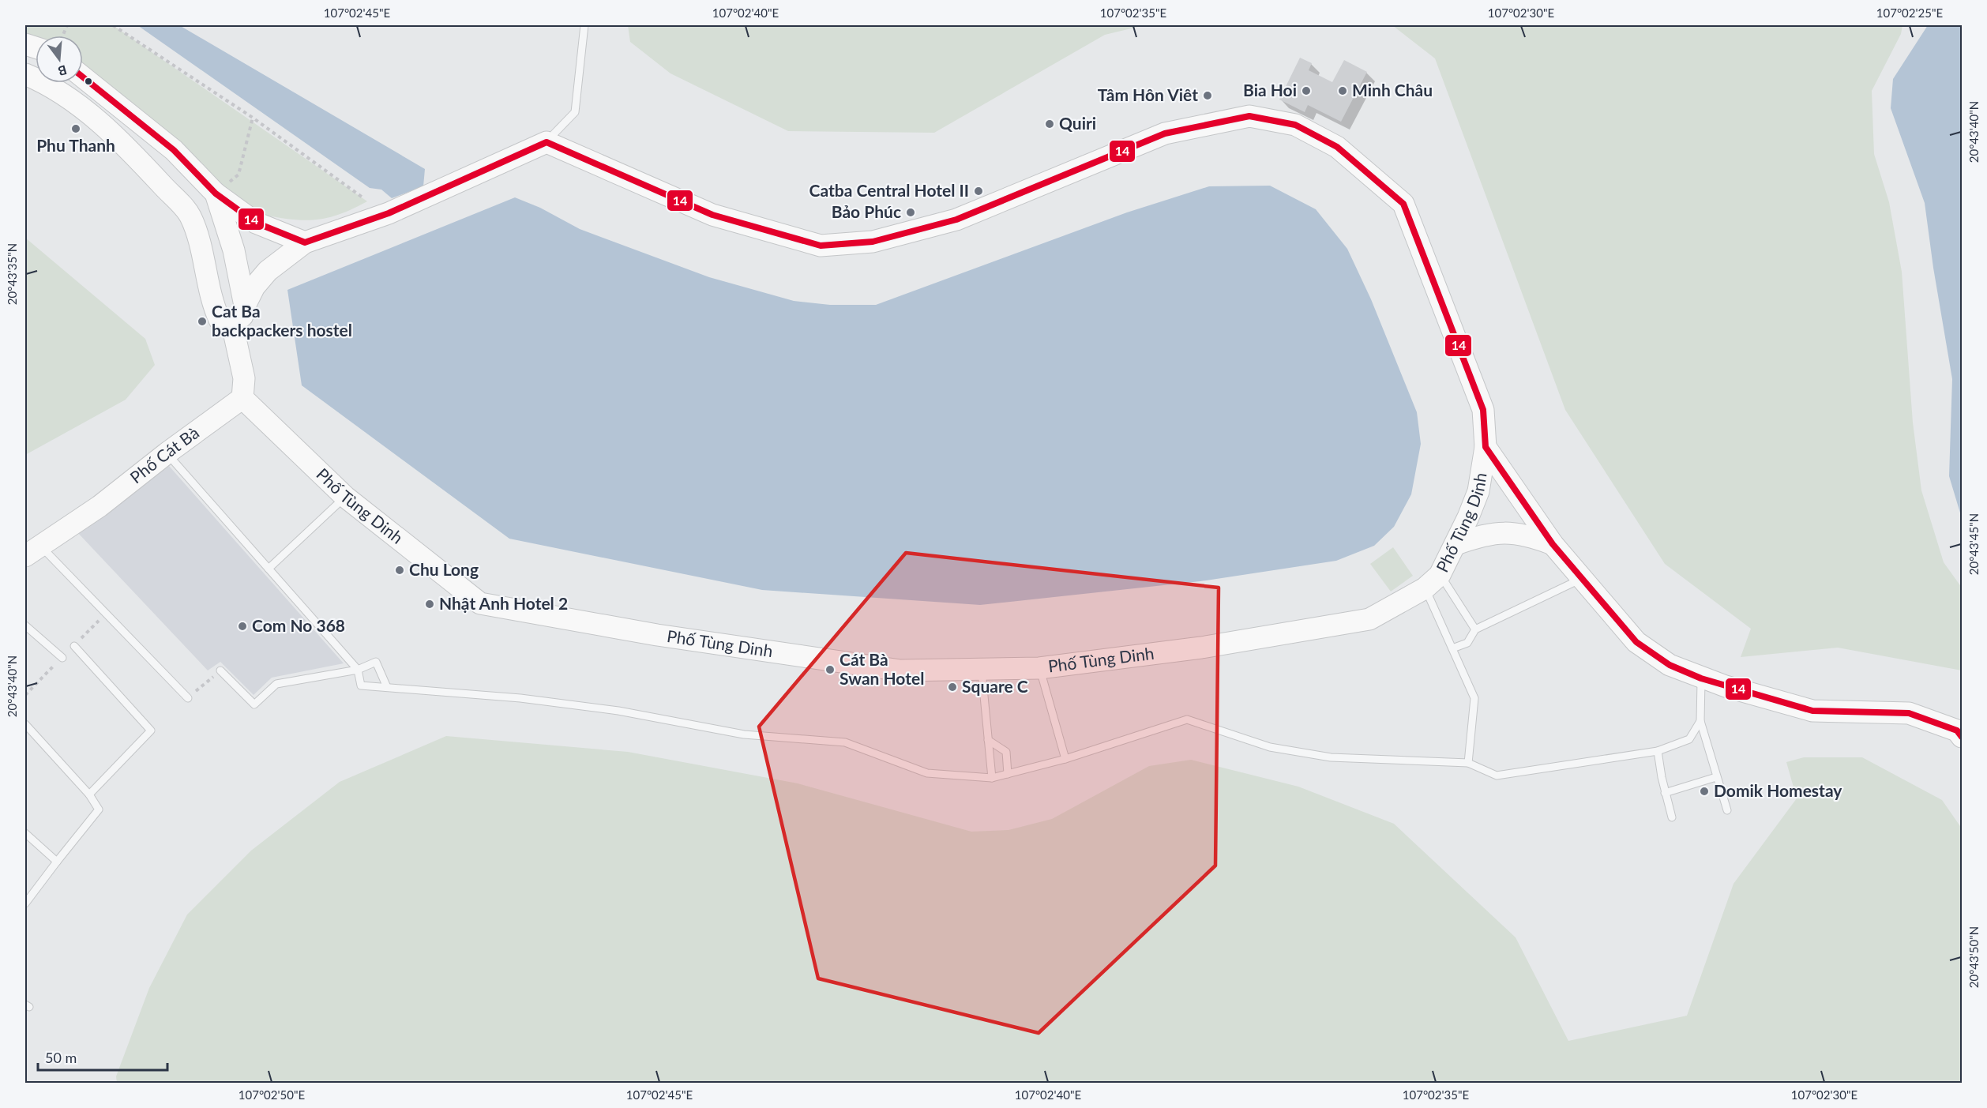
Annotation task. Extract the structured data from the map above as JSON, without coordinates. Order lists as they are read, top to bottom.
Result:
{
  "streets": {
    "main road": ["Phố Cát Bà", "Phố Tùng Dinh"]
  },
  "crossings": [
    ["Phố Cát Bà", "Phố Tùng Dinh"]
  ],
  "places": [
    "Bia Hoi",
    "Minh Châu",
    "Tâm Hôn Viêt",
    "Quiri",
    "Phu Thanh",
    "Catba Central Hotel II",
    "Bảo Phúc",
    "Cat Ba backpackers hostel",
    "Chu Long",
    "Nhật Anh Hotel 2",
    "Com No 368",
    "Cát Bà Swan Hotel",
    "Square C",
    "Domik Homestay"
  ],
  "lines": ["transit line 14"],
  "scale_bar": "50 m",
  "north": "bottom",
  "coordinates": [
    "107°02'45\"E",
    "107°02'40\"E",
    "107°02'35\"E",
    "107°02'30\"E",
    "107°02'25\"E",
    "20°43'40\"N",
    "20°43'35\"N",
    "20°43'45\"N",
    "20°43'50\"N",
    "107°02'50\"E"
  ]
}
